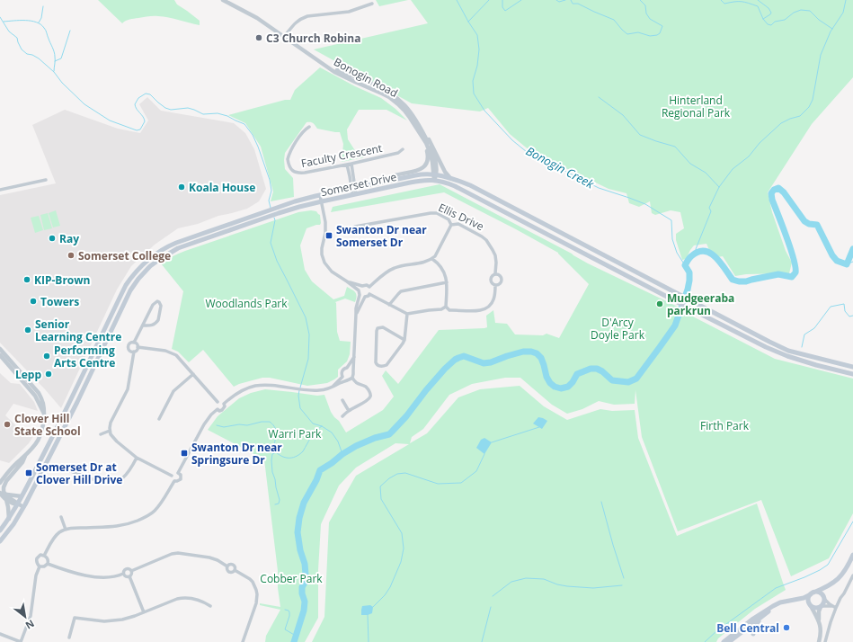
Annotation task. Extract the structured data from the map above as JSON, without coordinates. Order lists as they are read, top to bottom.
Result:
{
  "streets": {
    "main road": ["Somerset Drive"],
    "street": ["Bonogin Road", "Faculty Crescent", "Ellis Drive"]
  },
  "crossings": [
    ["Bonogin Road", "Somerset Drive"]
  ],
  "water": ["Bonogin Creek"],
  "parks": [
    "Hinterland Regional Park",
    "Woodlands Park",
    "D'Arcy Doyle Park",
    "Firth Park",
    "Warri Park",
    "Cobber Park"
  ],
  "places": {
    "other": [
      "C3 Church Robina",
      "Koala House",
      "Ray",
      "Somerset College",
      "KIP-Brown",
      "Towers",
      "Mudgeeraba parkrun",
      "Senior Learning Centre",
      "Performing Arts Centre",
      "Lepp",
      "Clover Hill State School",
      "Bell Central"
    ],
    "transit": ["Swanton Dr near Somerset Dr", "Swanton Dr near Springsure Dr", "Somerset Dr at Clover Hill Drive"]
  },
  "north": "bottom right"
}
